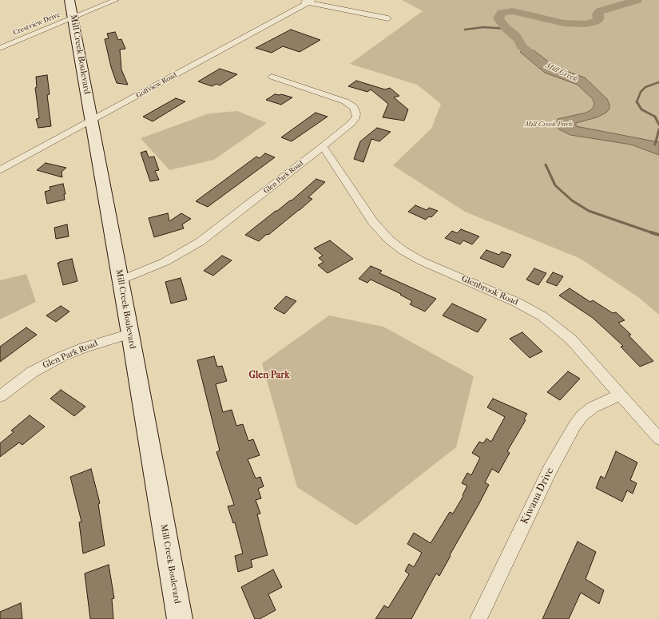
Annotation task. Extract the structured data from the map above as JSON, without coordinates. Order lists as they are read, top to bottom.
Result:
{
  "streets": {
    "street": [
      "Crestview Drive",
      "Mill Creek Boulevard",
      "Golfview Road",
      "Glen Park Road",
      "Glenbrook Road",
      "Kiwana Drive"
    ]
  },
  "crossings": [
    ["Crestview Drive", "Mill Creek Boulevard"],
    ["Mill Creek Boulevard", "Golfview Road"],
    ["Mill Creek Boulevard", "Glen Park Road"],
    ["Glen Park Road", "Glenbrook Road"],
    ["Glenbrook Road", "Kiwana Drive"]
  ],
  "districts": ["Glen Park"],
  "water": ["Mill Creek"],
  "parks": ["Mill Creek Park"]
}
